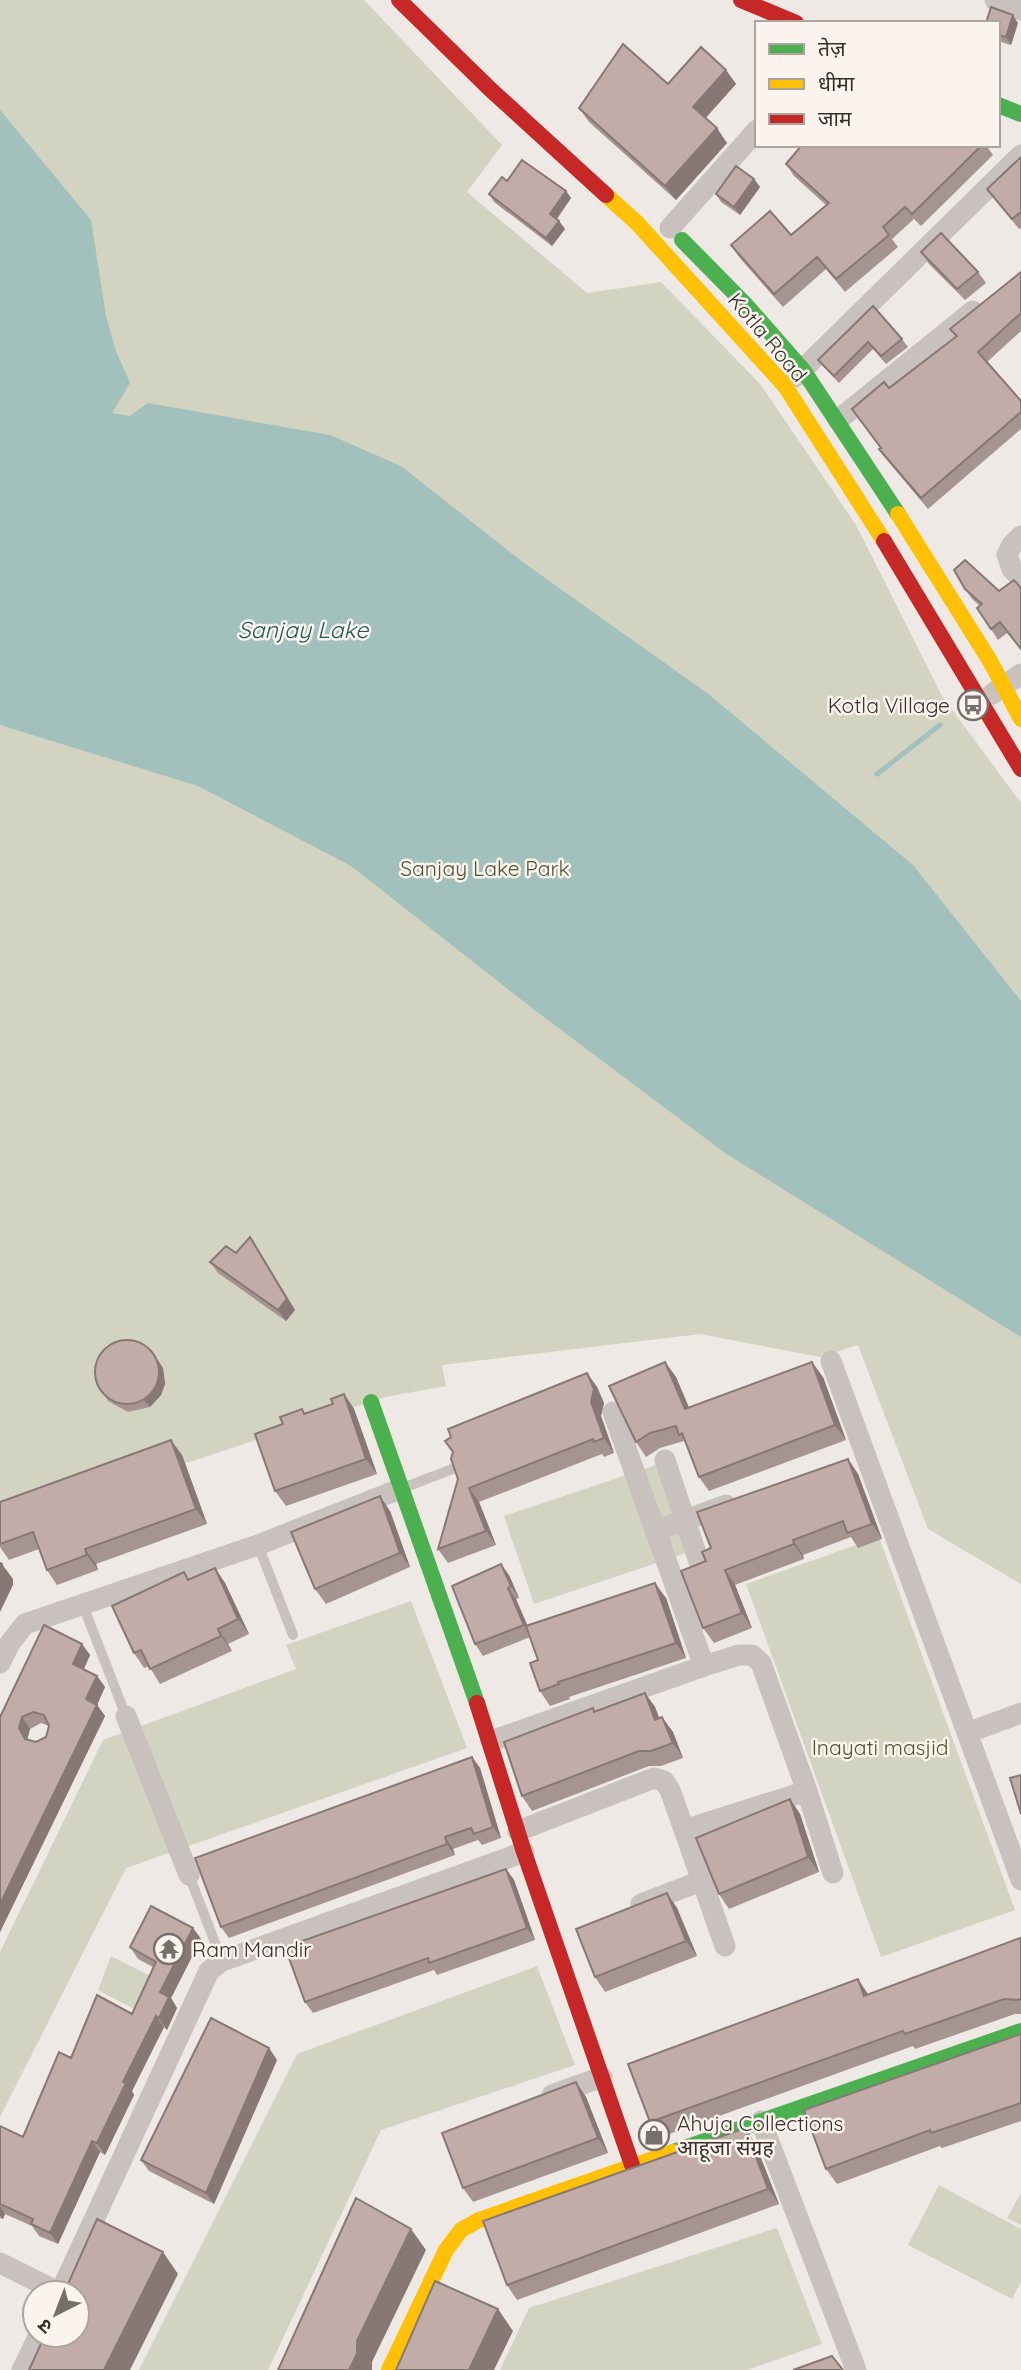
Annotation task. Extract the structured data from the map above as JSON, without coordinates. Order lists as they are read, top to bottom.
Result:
{
  "streets": {
    "street": ["Kotla Road"]
  },
  "water": ["Sanjay Lake"],
  "parks": ["Sanjay Lake Park", "Inayati masjid"],
  "places": {
    "bus stop": ["Kotla Village"],
    "temple": ["Ram Mandir"],
    "shop": ["Ahuja Collections आहूजा संग्रह"]
  },
  "legend": ["तेज़", "धीमा", "जाम"],
  "north": "bottom left"
}
